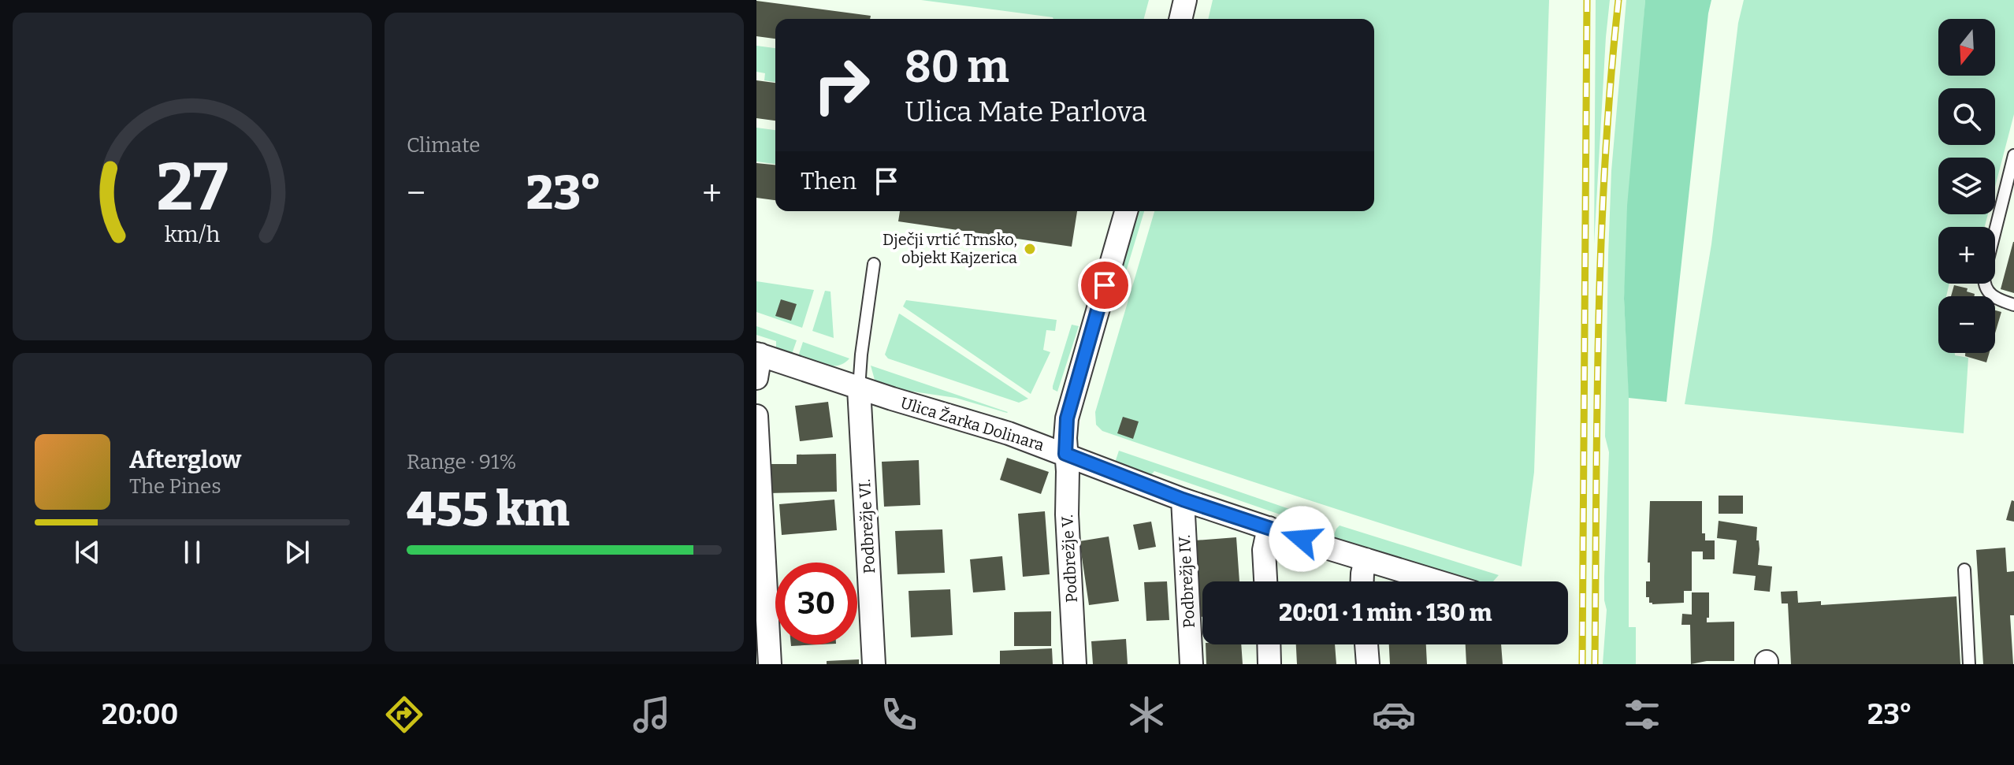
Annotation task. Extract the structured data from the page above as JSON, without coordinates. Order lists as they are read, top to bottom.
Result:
{
  "streets": {
    "street": [
      "Ulica Žarka Dolinara",
      "Podbrežje VI.",
      "Podbrežje V.",
      "Podbrežje IV."
    ]
  },
  "crossings": [
    ["Ulica Žarka Dolinara", "Podbrežje VI."],
    ["Ulica Žarka Dolinara", "Podbrežje V."],
    ["Ulica Žarka Dolinara", "Podbrežje IV."]
  ],
  "places": ["Dječji vrtić Trnsko, objekt Kajzerica"],
  "north": "bottom",
  "page": {
    "tile": [
      "Climate",
      ["Range · 91%", "455 km"]
    ],
    "map_buttons": ["+", "−"],
    "turn": ["80 m", "Ulica Mate Parlova"],
    "then": "Then",
    "heat": ["−", "23°", "+"],
    "song": ["Afterglow", "The Pines"],
    "limit": "30",
    "trip": "20:01 · 1 min · 130 m",
    "tabs": ["20:00", "23°"],
    "gauge": ["27", "km/h"]
  }
}
